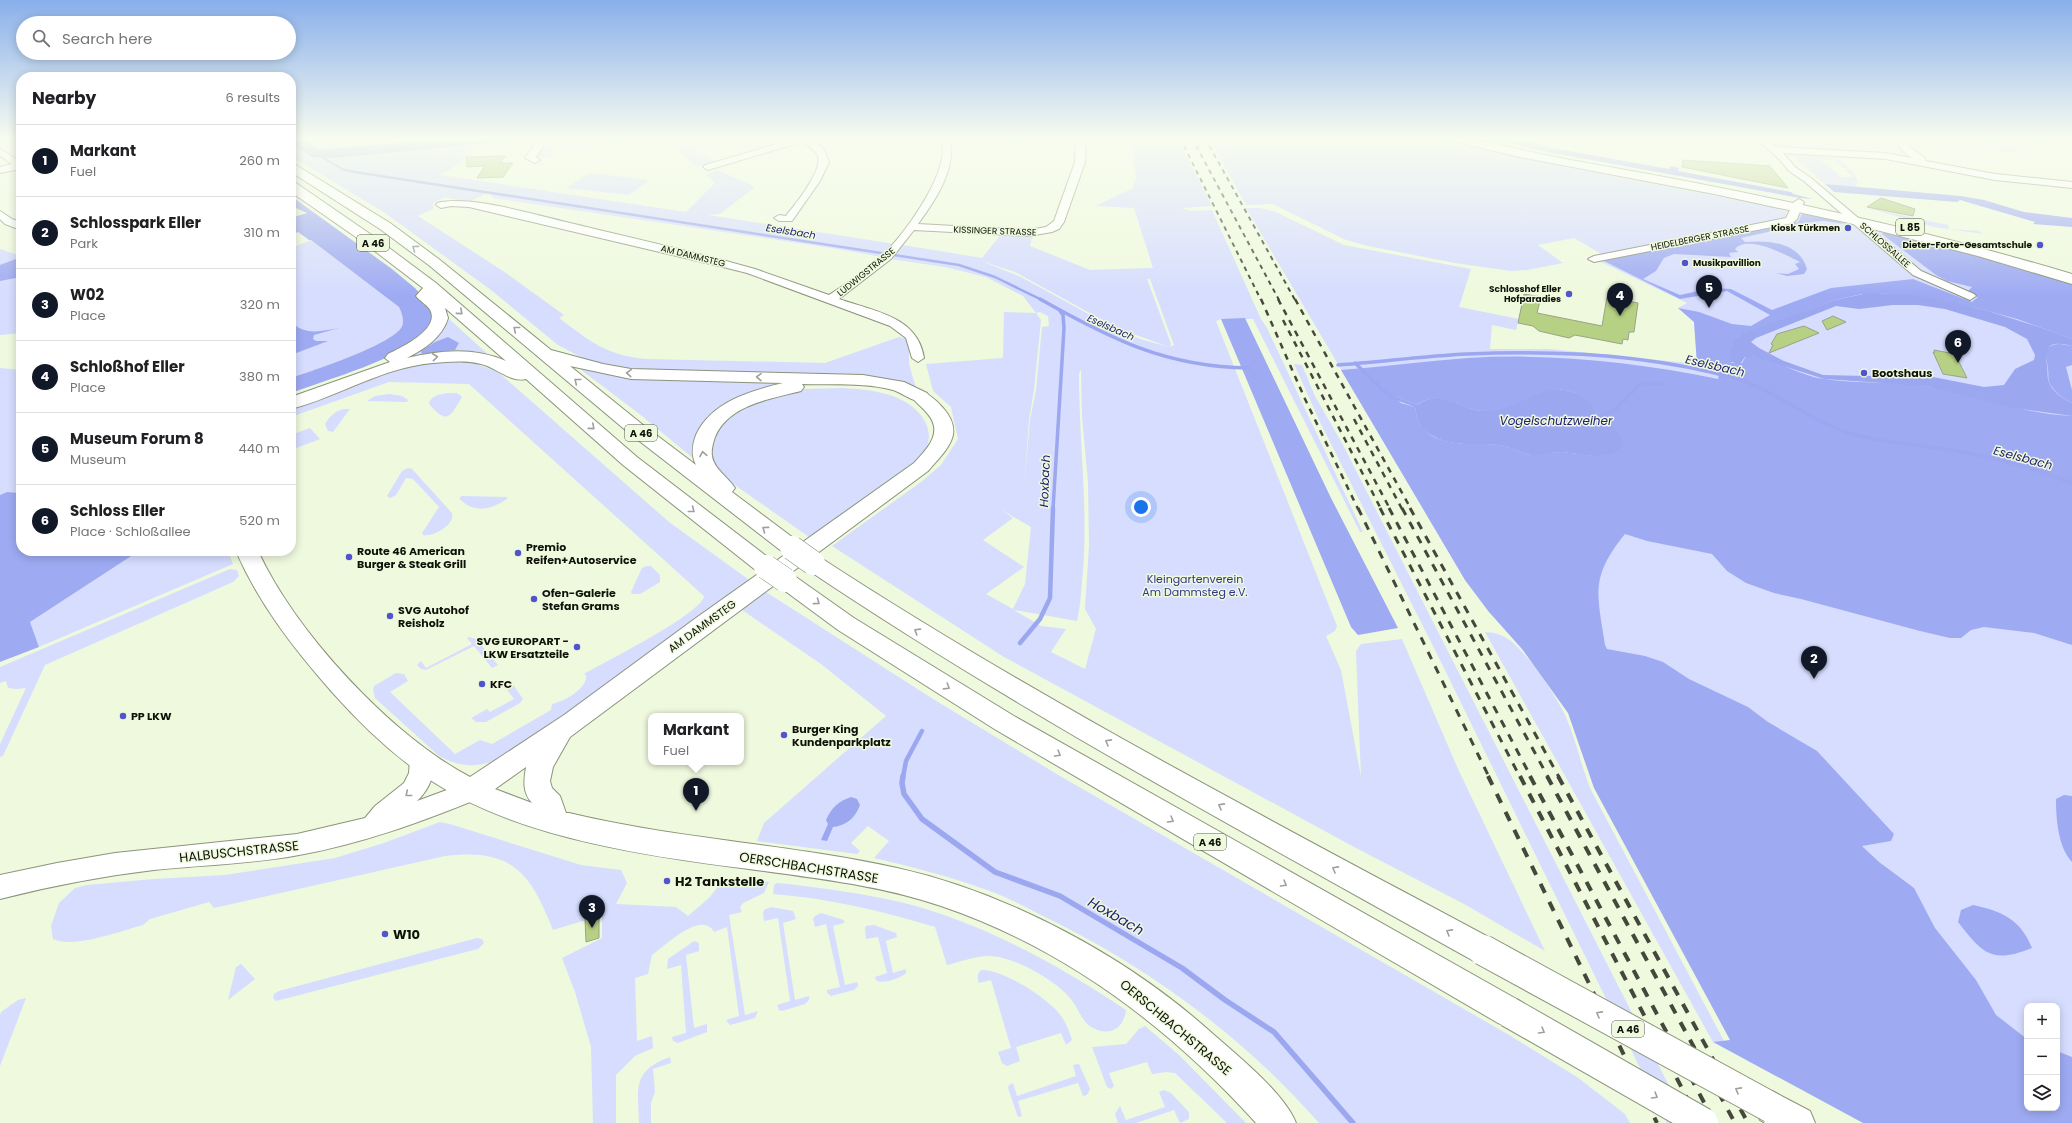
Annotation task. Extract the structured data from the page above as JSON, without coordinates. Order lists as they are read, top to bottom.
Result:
{
  "streets": {
    "main road": [
      "L 85",
      "A 46",
      "AM DAMMSTEG",
      "OERSCHBACHSTRASSE"
    ],
    "street": [
      "KISSINGER STRASSE",
      "HEIDELBERGER STRASSE",
      "SCHLOSSALLEE",
      "LUDWIGSTRASSE",
      "HALBUSCHSTRASSE"
    ]
  },
  "crossings": [
    ["L 85", "HEIDELBERGER STRASSE"],
    ["L 85", "SCHLOSSALLEE"],
    ["KISSINGER STRASSE", "LUDWIGSTRASSE"],
    ["AM DAMMSTEG", "LUDWIGSTRASSE"],
    ["AM DAMMSTEG", "HALBUSCHSTRASSE"],
    ["AM DAMMSTEG", "OERSCHBACHSTRASSE"],
    ["HALBUSCHSTRASSE", "OERSCHBACHSTRASSE"]
  ],
  "water": ["Eselsbach", "Vogelschutzweiher", "Hoxbach"],
  "parks": ["Kleingartenverein Am Dammsteg e.V."],
  "places": [
    "Kiosk Türkmen",
    "Dieter-Forte-Gesamtschule",
    "Musikpavillion",
    "Schlosshof Eller Hofparadies",
    "Bootshaus",
    "Premio Reifen+Autoservice",
    "Route 46 American Burger & Steak Grill",
    "Ofen-Galerie Stefan Grams",
    "SVG Autohof Reisholz",
    "SVG EUROPART - LKW Ersatzteile",
    "KFC",
    "PP LKW",
    "Burger King Kundenparkplatz",
    "H2 Tankstelle",
    "W10"
  ],
  "page": {
    "search": "Search here",
    "heading": ["Nearby", "6 results"],
    "list": [
      {
        "mark": "1",
        "name": "Markant",
        "note": "Fuel",
        "value": "260 m"
      },
      {
        "mark": "2",
        "name": "Schlosspark Eller",
        "note": "Park",
        "value": "310 m"
      },
      {
        "mark": "3",
        "name": "W02",
        "note": "Place",
        "value": "320 m"
      },
      {
        "mark": "4",
        "name": "Schloßhof Eller",
        "note": "Place",
        "value": "380 m"
      },
      {
        "mark": "5",
        "name": "Museum Forum 8",
        "note": "Museum",
        "value": "440 m"
      },
      {
        "mark": "6",
        "name": "Schloss Eller",
        "note": "Place · Schloßallee",
        "value": "520 m"
      }
    ],
    "pins": [
      "5",
      "4",
      "6",
      "2",
      "1",
      "3"
    ],
    "popup": ["Markant", "Fuel"],
    "map_buttons": ["+", "−"]
  }
}
